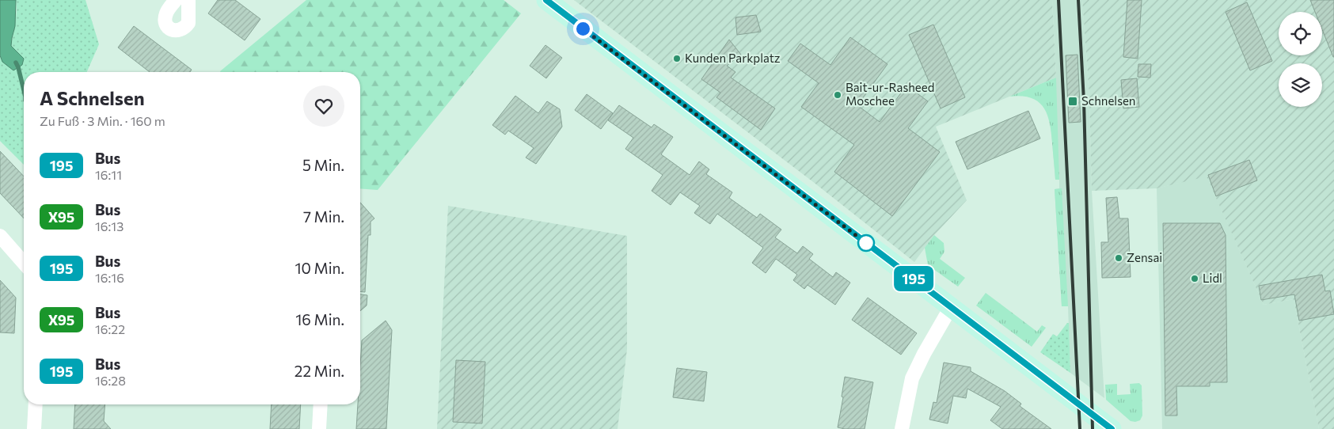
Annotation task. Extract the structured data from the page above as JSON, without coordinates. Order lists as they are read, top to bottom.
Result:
{
  "places": {
    "other": [
      "Kunden Parkplatz",
      "Bait-ur-Rasheed Moschee",
      "Zensai",
      "Lidl"
    ],
    "transit": ["Schnelsen"]
  },
  "lines": ["bus line 195"],
  "page": {
    "on_map": "195",
    "heading": ["A Schnelsen", "Zu Fuß · 3 Min. · 160 m"],
    "list": [
      {
        "mark": "195",
        "name": "Bus",
        "note": "16:11",
        "value": "5 Min."
      },
      {
        "mark": "X95",
        "name": "Bus",
        "note": "16:13",
        "value": "7 Min."
      },
      {
        "mark": "195",
        "name": "Bus",
        "note": "16:16",
        "value": "10 Min."
      },
      {
        "mark": "X95",
        "name": "Bus",
        "note": "16:22",
        "value": "16 Min."
      },
      {
        "mark": "195",
        "name": "Bus",
        "note": "16:28",
        "value": "22 Min."
      }
    ]
  }
}
